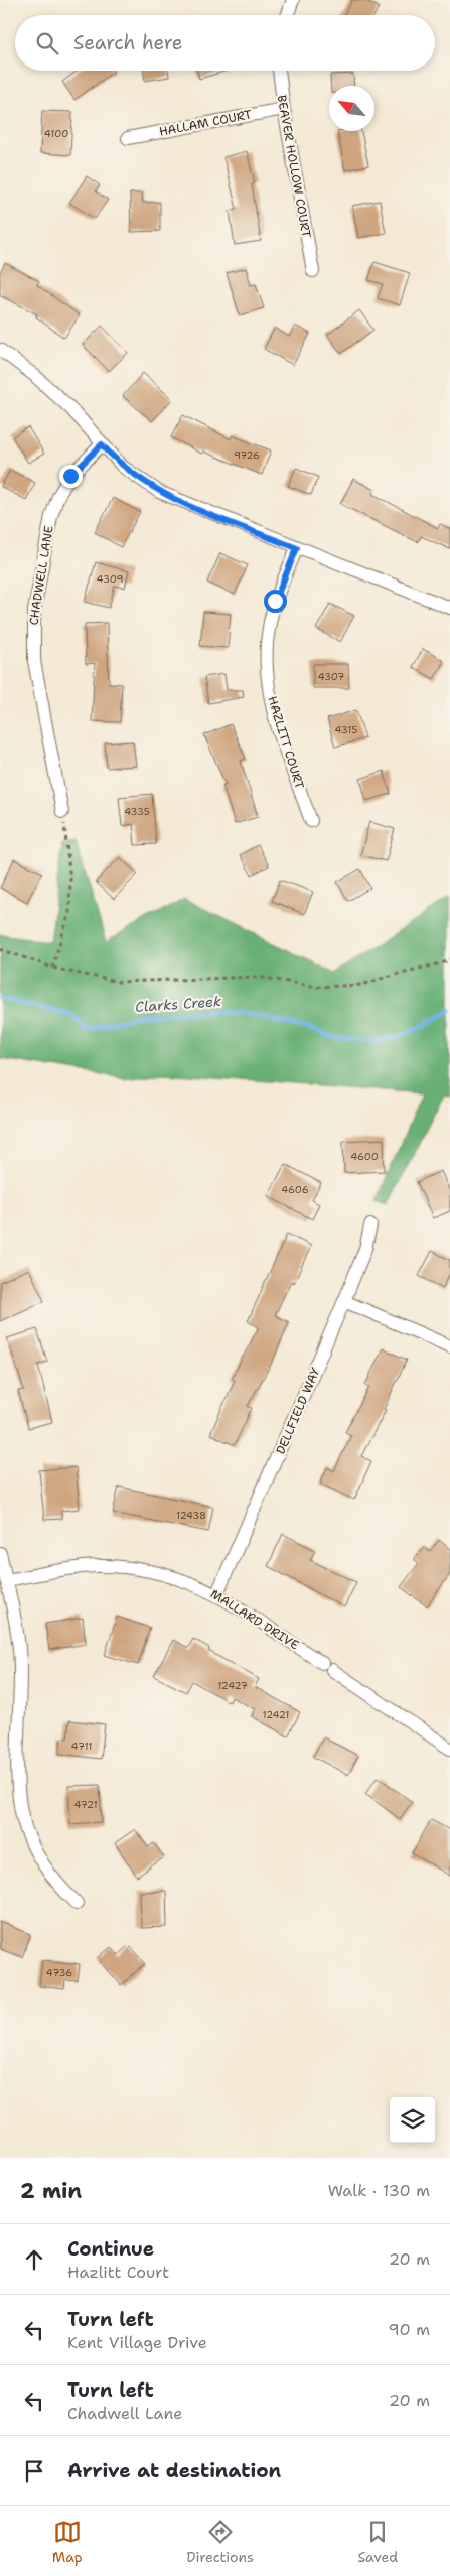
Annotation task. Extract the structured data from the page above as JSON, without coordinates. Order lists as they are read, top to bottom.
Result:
{
  "streets": {
    "street": [
      "HALLAM COURT",
      "BEAVER HOLLOW COURT",
      "CHADWELL LANE",
      "HAZLITT COURT",
      "DELLFIELD WAY",
      "MALLARD DRIVE"
    ]
  },
  "crossings": [
    ["HALLAM COURT", "BEAVER HOLLOW COURT"],
    ["DELLFIELD WAY", "MALLARD DRIVE"]
  ],
  "water": ["Clarks Creek"],
  "house_numbers": [
    "4100",
    "9726",
    "4309",
    "4307",
    "4315",
    "4335",
    "4600",
    "4606",
    "12438",
    "12427",
    "12421",
    "4711",
    "4721",
    "4736"
  ],
  "north": "top left",
  "page": {
    "search": "Search here",
    "heading": ["2 min", "Walk · 130 m"],
    "list": [
      ["Continue", "Hazlitt Court", "20 m"],
      ["Turn left", "Kent Village Drive", "90 m"],
      ["Turn left", "Chadwell Lane", "20 m"],
      "Arrive at destination"
    ],
    "nav": ["Map", "Directions", "Saved"]
  }
}
